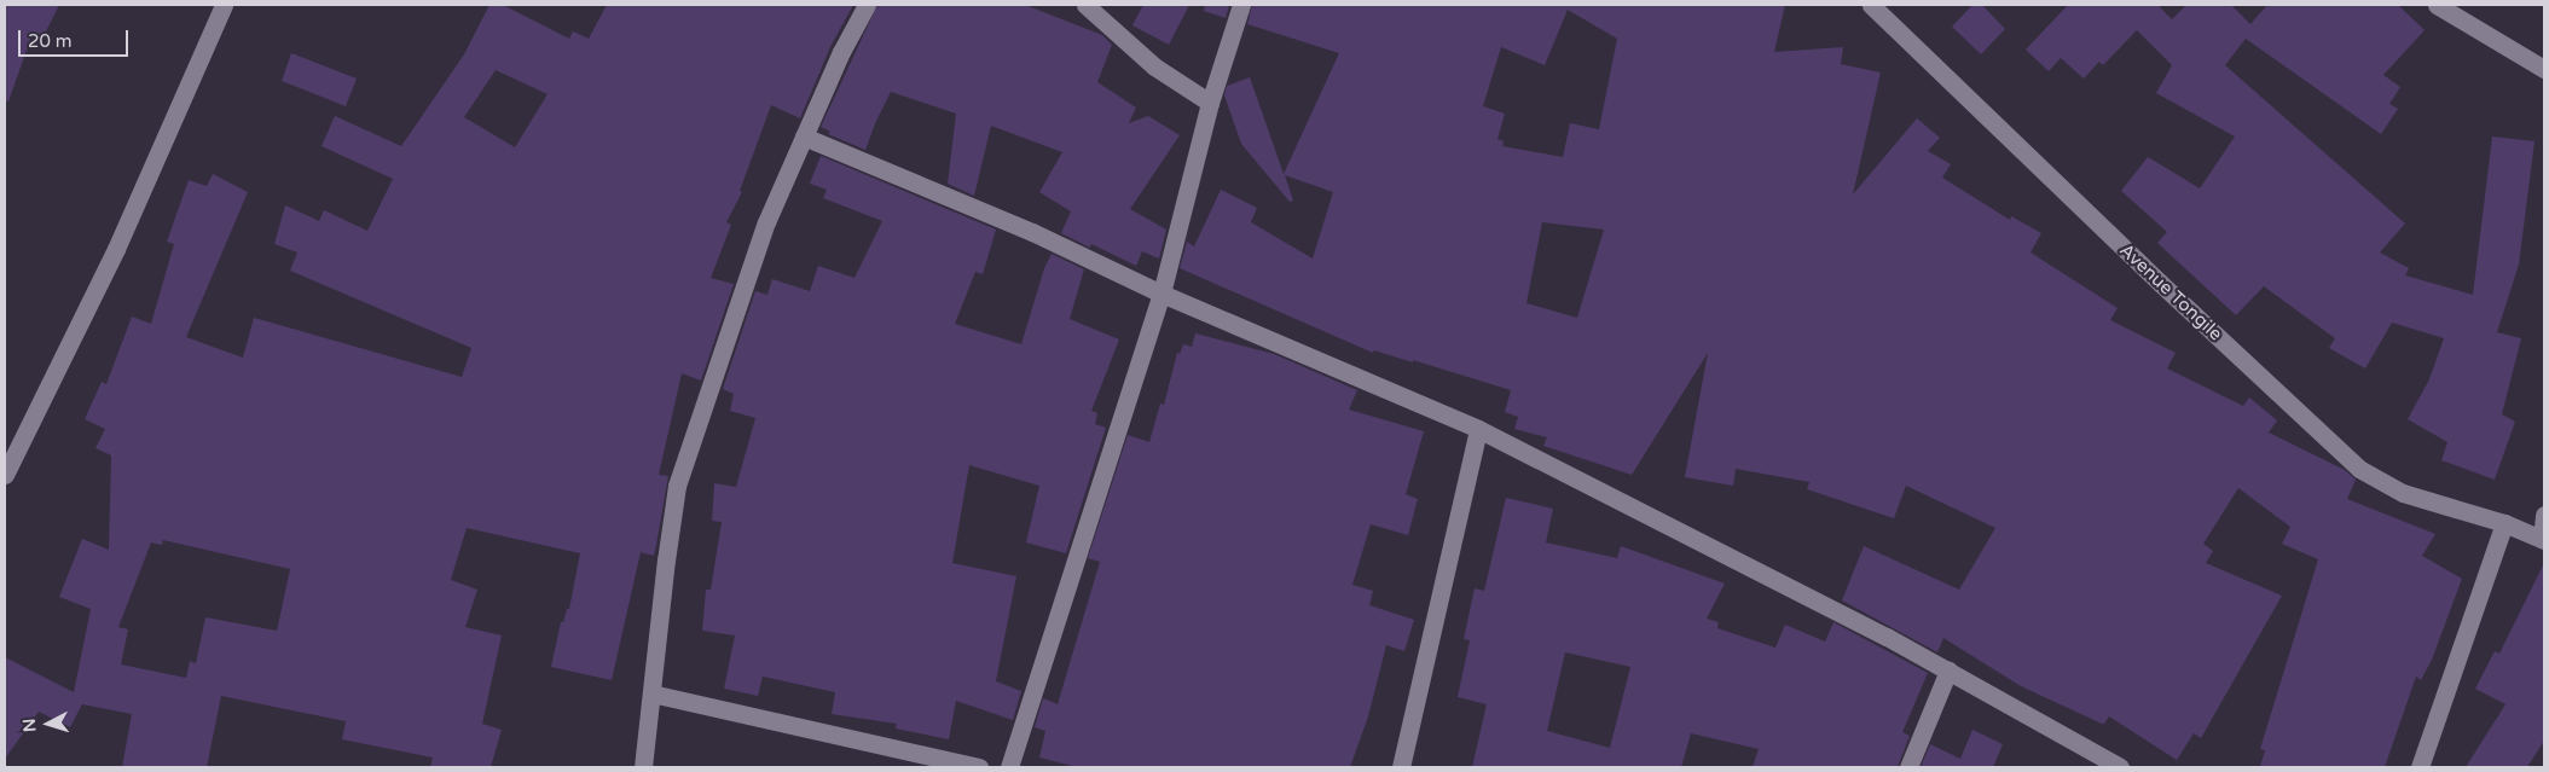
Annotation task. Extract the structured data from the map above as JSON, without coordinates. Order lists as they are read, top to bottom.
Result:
{
  "streets": {
    "street": ["Avenue Tongile"]
  },
  "scale_bar": "20 m",
  "north": "left"
}
